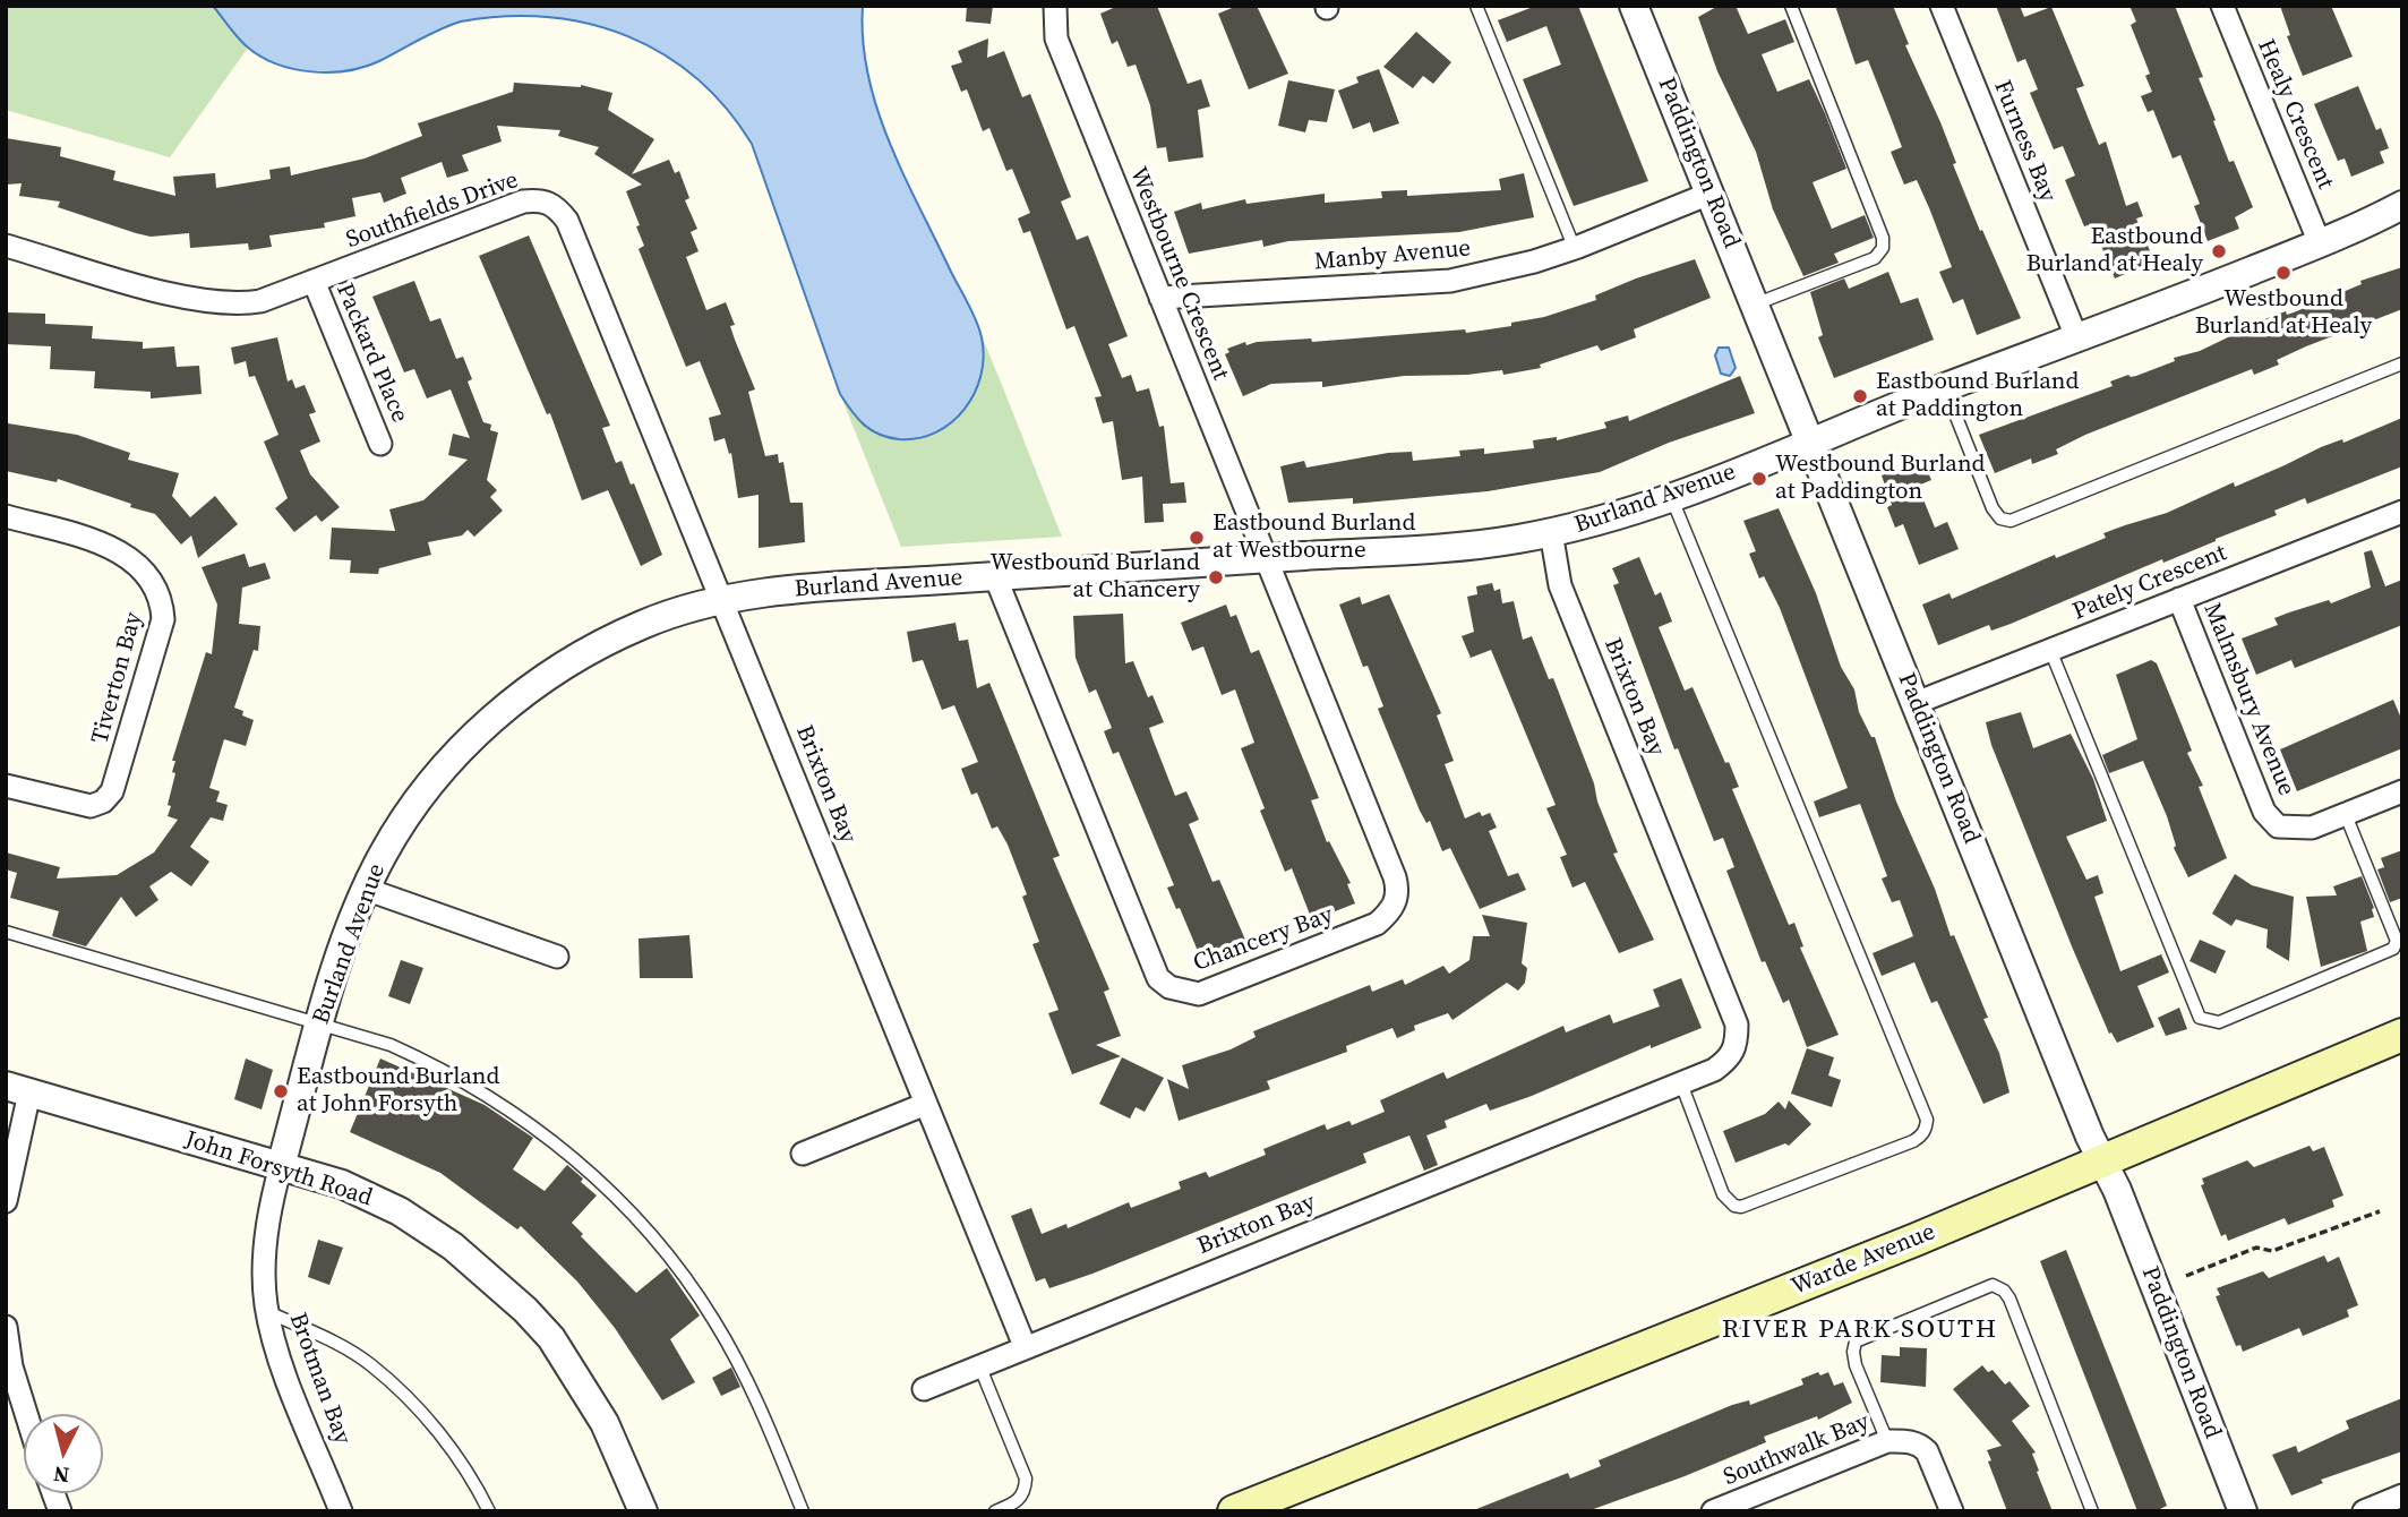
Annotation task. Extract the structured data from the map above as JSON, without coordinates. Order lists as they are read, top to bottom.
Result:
{
  "streets": {
    "main road": ["Warde Avenue"],
    "street": [
      "Healy Crescent",
      "Furness Bay",
      "Paddington Road",
      "Southfields Drive",
      "Manby Avenue",
      "Westbourne Crescent",
      "Packard Place",
      "Burland Avenue",
      "Pately Crescent",
      "Tiverton Bay",
      "Brixton Bay",
      "Malmsbury Avenue",
      "Chancery Bay",
      "John Forsyth Road",
      "Brotman Bay",
      "Southwalk Bay"
    ]
  },
  "crossings": [
    ["Healy Crescent", "Burland Avenue"],
    ["Furness Bay", "Burland Avenue"],
    ["Paddington Road", "Manby Avenue"],
    ["Paddington Road", "Burland Avenue"],
    ["Paddington Road", "Pately Crescent"],
    ["Paddington Road", "Warde Avenue"],
    ["Southfields Drive", "Packard Place"],
    ["Southfields Drive", "Burland Avenue"],
    ["Southfields Drive", "Brixton Bay"],
    ["Manby Avenue", "Westbourne Crescent"],
    ["Westbourne Crescent", "Burland Avenue"],
    ["Westbourne Crescent", "Chancery Bay"],
    ["Burland Avenue", "Brixton Bay"],
    ["Burland Avenue", "Chancery Bay"],
    ["Burland Avenue", "John Forsyth Road"],
    ["Burland Avenue", "Brotman Bay"],
    ["Pately Crescent", "Malmsbury Avenue"],
    ["John Forsyth Road", "Brotman Bay"]
  ],
  "districts": ["RIVER PARK SOUTH"],
  "places": [
    "Eastbound Burland at Healy",
    "Westbound Burland at Healy",
    "Eastbound Burland at Paddington",
    "Westbound Burland at Paddington",
    "Eastbound Burland at Westbourne",
    "Westbound Burland at Chancery",
    "Eastbound Burland at John Forsyth"
  ],
  "north": "bottom"
}
